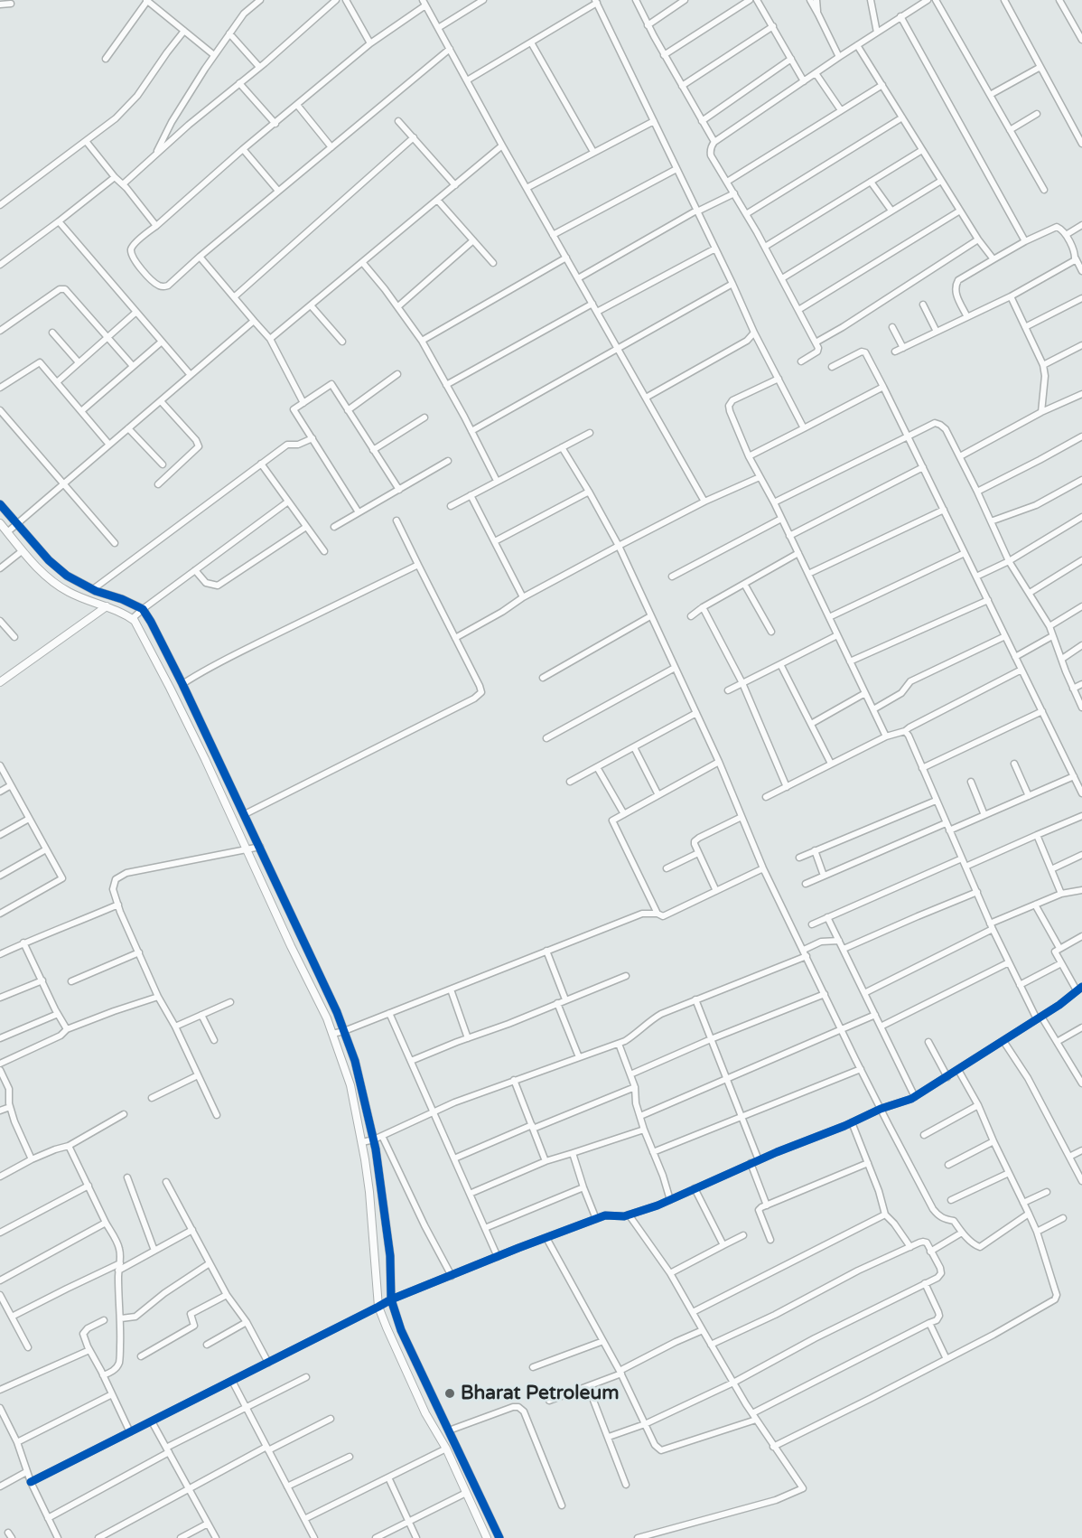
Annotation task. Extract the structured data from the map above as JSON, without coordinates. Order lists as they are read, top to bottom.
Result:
{
  "places": ["Bharat Petroleum"]
}
